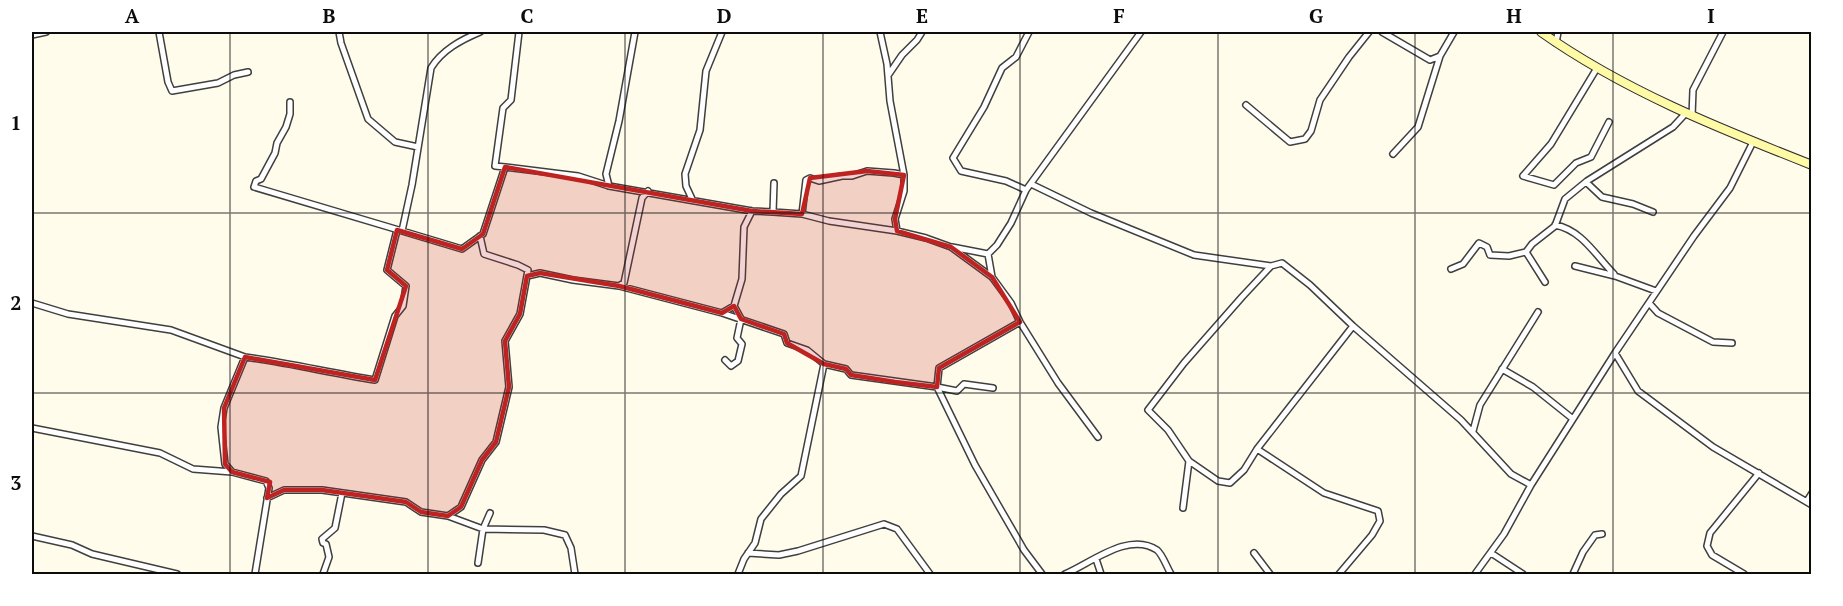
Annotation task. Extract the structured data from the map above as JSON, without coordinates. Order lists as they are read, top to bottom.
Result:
{
  "grid": {
    "columns": [
      "A",
      "B",
      "C",
      "D",
      "E",
      "F",
      "G",
      "H",
      "I"
    ],
    "rows": ["1", "2", "3"]
  }
}
